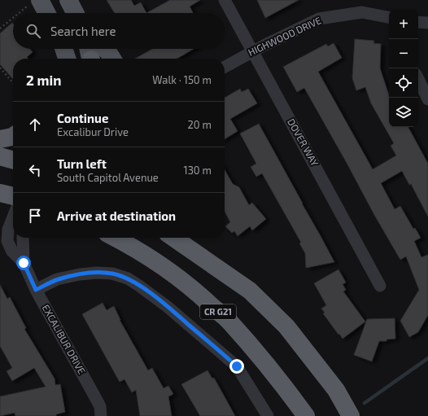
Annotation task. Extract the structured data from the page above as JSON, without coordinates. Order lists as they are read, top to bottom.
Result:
{
  "streets": {
    "highway": ["CR G21"],
    "street": ["HIGHWOOD DRIVE", "DOVER WAY", "EXCALIBUR DRIVE"]
  },
  "crossings": [
    ["HIGHWOOD DRIVE", "DOVER WAY"]
  ],
  "page": {
    "map_buttons": ["+", "−"],
    "search": "Search here",
    "heading": ["2 min", "Walk · 150 m"],
    "list": [
      ["Continue", "Excalibur Drive", "20 m"],
      ["Turn left", "South Capitol Avenue", "130 m"],
      "Arrive at destination"
    ]
  }
}
